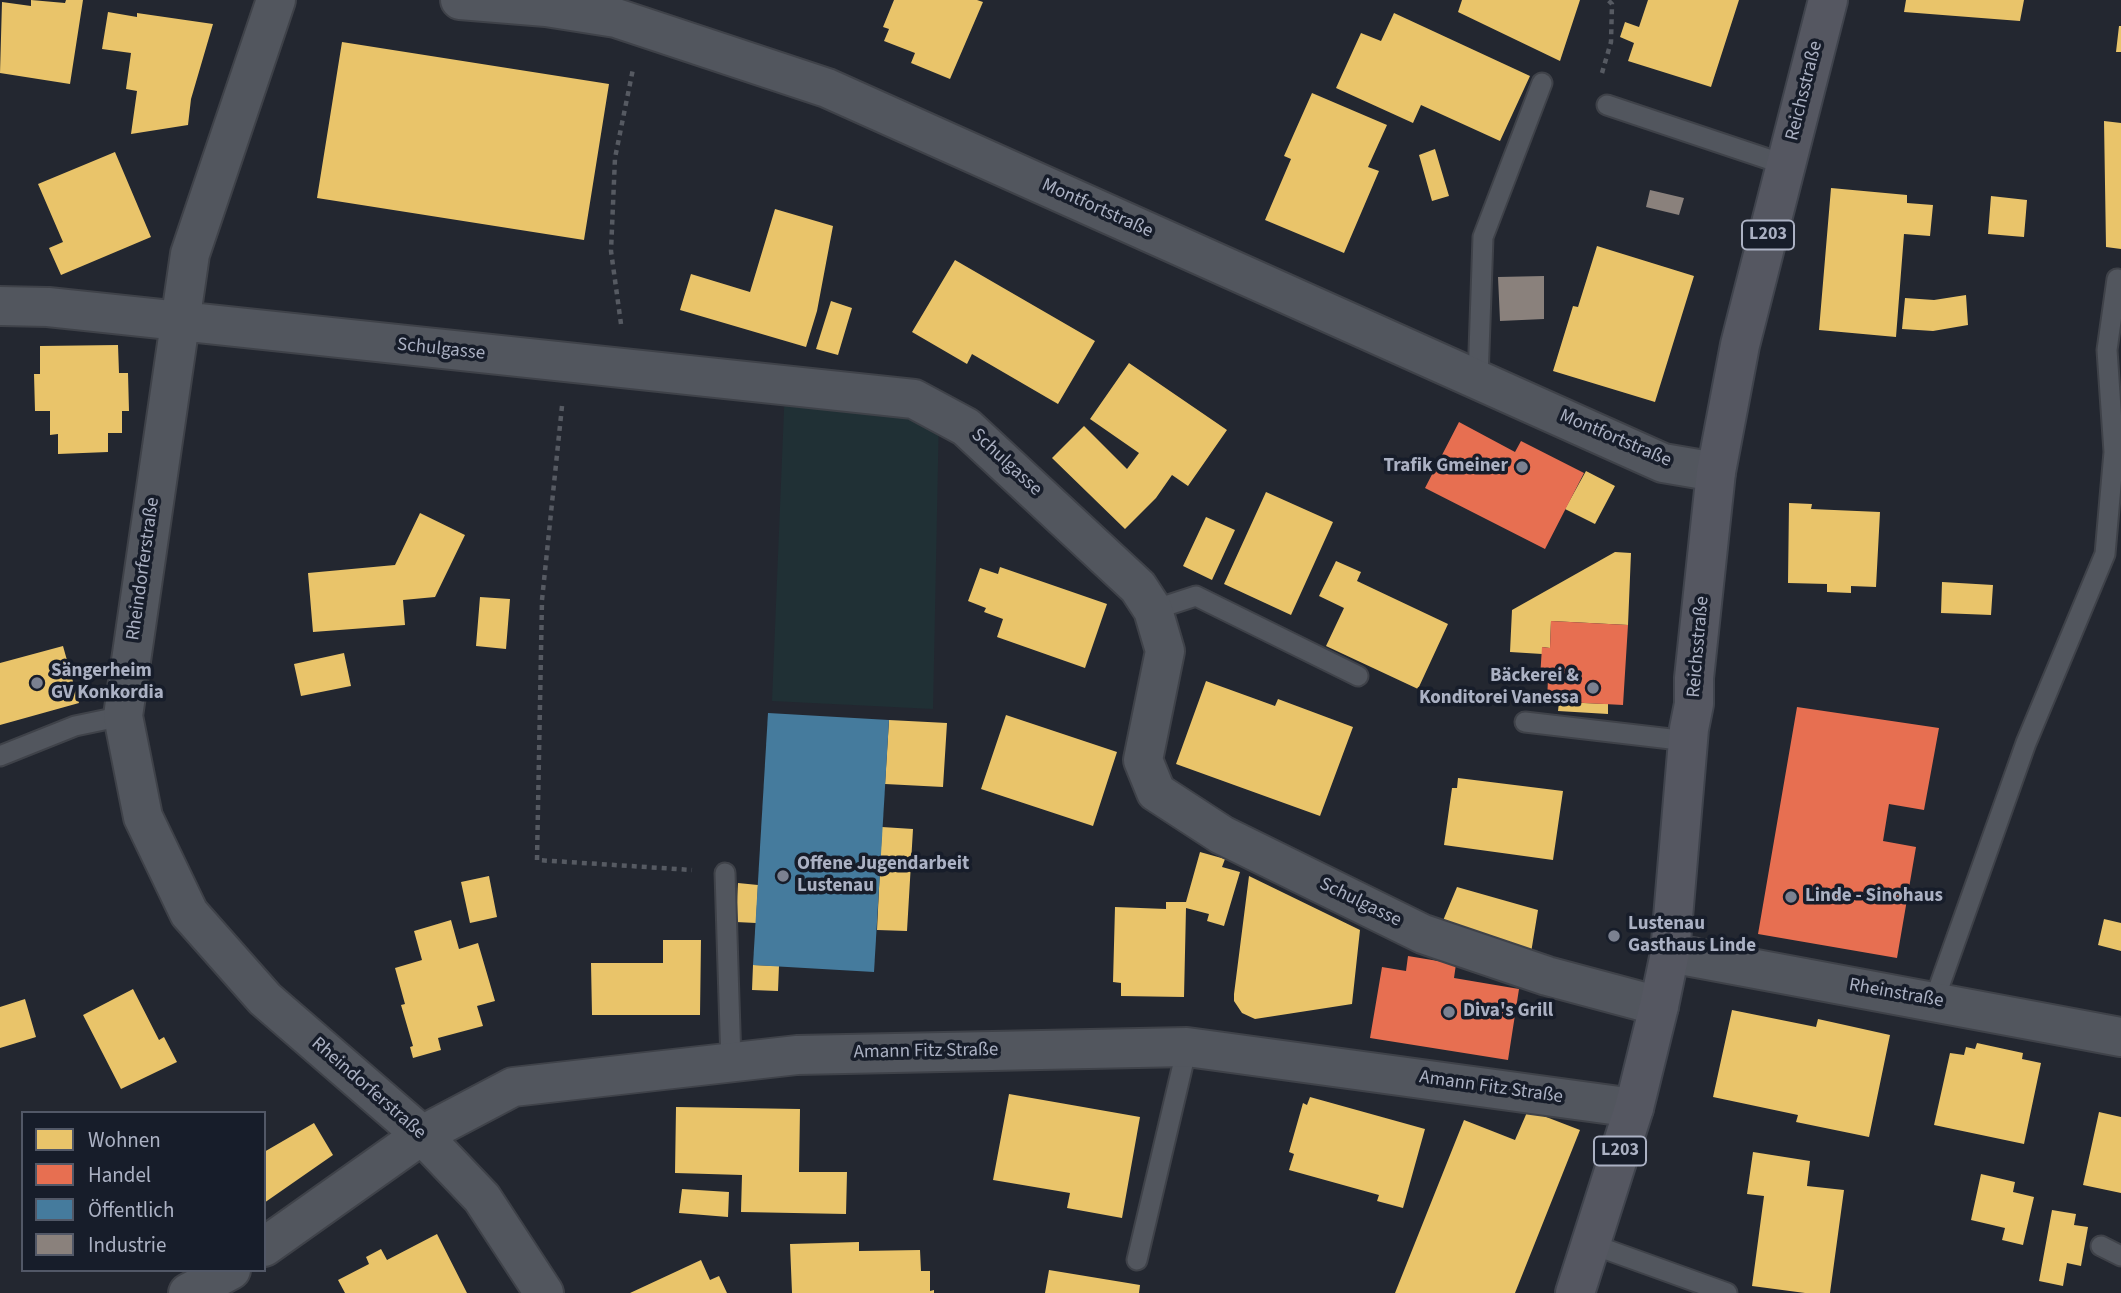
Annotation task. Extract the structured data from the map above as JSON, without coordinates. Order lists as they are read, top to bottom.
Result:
{
  "streets": {
    "main road": ["Reichsstraße", "L203"],
    "street": [
      "Montfortstraße",
      "Schulgasse",
      "Rheindorferstraße",
      "Rheinstraße",
      "Amann Fitz Straße"
    ]
  },
  "crossings": [
    ["Reichsstraße", "Montfortstraße"],
    ["Reichsstraße", "Schulgasse"],
    ["Reichsstraße", "Rheinstraße"],
    ["Reichsstraße", "Amann Fitz Straße"],
    ["Schulgasse", "Rheindorferstraße"],
    ["Rheindorferstraße", "Amann Fitz Straße"]
  ],
  "places": [
    "Trafik Gmeiner",
    "Sängerheim GV Konkordia",
    "Bäckerei & Konditorei Vanessa",
    "Offene Jugendarbeit Lustenau",
    "Linde - Sinohaus",
    "Lustenau Gasthaus Linde",
    "Diva's Grill"
  ],
  "legend": [
    "Wohnen",
    "Handel",
    "Öffentlich",
    "Industrie"
  ]
}
